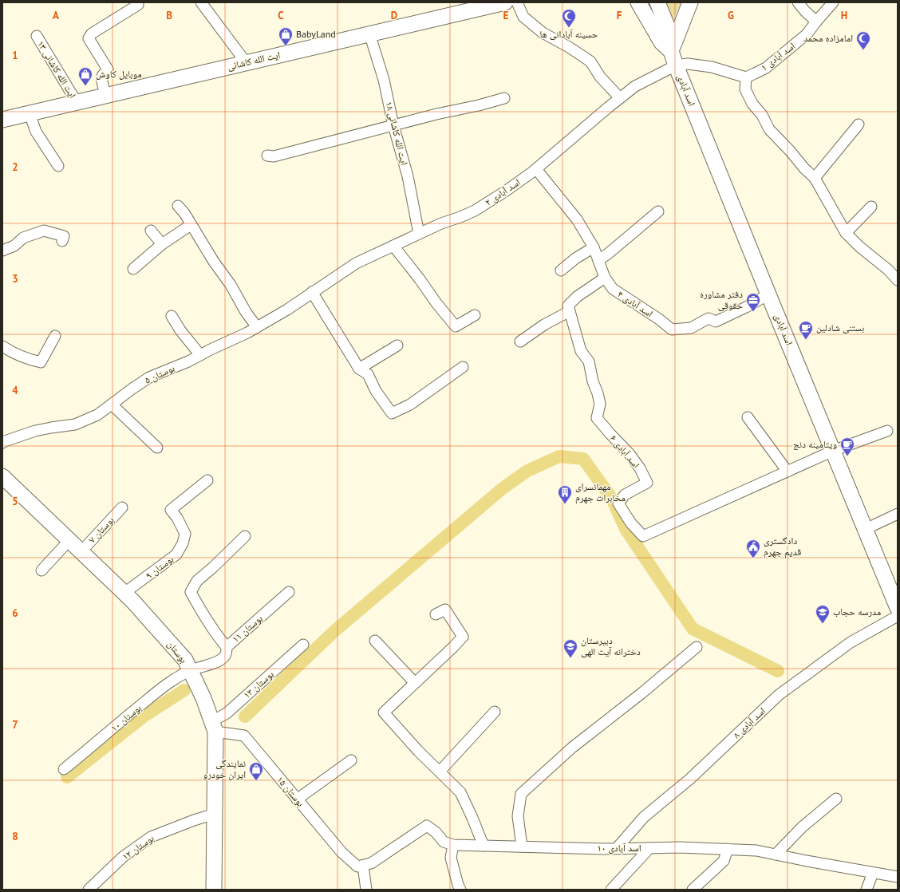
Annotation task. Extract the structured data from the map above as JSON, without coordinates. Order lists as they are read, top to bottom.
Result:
{
  "streets": {
    "main road": ["ایت الله کاشانی", "اسد آبادی", "بوستان"],
    "street": [
      "اسد آبادی ۱",
      "ایت الله کاشانی ۱۳",
      "ایت الله کاشانی ۱۸",
      "اسد آبادی ۲",
      "اسد آبادی ۴",
      "بوستان ۵",
      "اسد آبادی ۶",
      "بوستان ۷",
      "بوستان ۹",
      "بوستان ۱۱",
      "بوستان ۱۳",
      "بوستان ۱۰",
      "اسد آبادی ۸",
      "بوستان ۱۵",
      "۱۲ بوستان",
      "اسد آبادی ۱۰"
    ]
  },
  "crossings": [
    ["ایت الله کاشانی", "ایت الله کاشانی ۱۳"],
    ["ایت الله کاشانی", "ایت الله کاشانی ۱۸"],
    ["اسد آبادی", "اسد آبادی ۲"],
    ["اسد آبادی", "اسد آبادی ۴"],
    ["اسد آبادی", "اسد آبادی ۶"],
    ["ایت الله کاشانی ۱۸", "اسد آبادی ۲"],
    ["اسد آبادی ۲", "اسد آبادی ۴"],
    ["اسد آبادی ۲", "بوستان ۵"],
    ["بوستان ۷", "بوستان"],
    ["بوستان ۹", "بوستان"],
    ["بوستان ۱۱", "بوستان"],
    ["بوستان ۱۱", "بوستان ۱۰"],
    ["بوستان", "بوستان ۱۳"],
    ["بوستان", "بوستان ۱۰"],
    ["بوستان", "بوستان ۱۵"],
    ["بوستان", "۱۲ بوستان"],
    ["بوستان ۱۳", "بوستان ۱۵"],
    ["اسد آبادی ۸", "اسد آبادی ۱۰"],
    ["بوستان ۱۵", "اسد آبادی ۱۰"]
  ],
  "places": {
    "mosque": ["حسینه آبادانی ها", "امامزاده محمد"],
    "shop": ["BabyLand", "موبایل کاوش", "نمایندگی ایران خودرو"],
    "office": ["دفتر مشاوره حقوقی"],
    "cafe": ["بستنی شادلین", "ویتامینه دنج"],
    "building": ["مهمانسرای مخابرات جهرم"],
    "public building": ["دادگستری قدیم جهرم"],
    "school or university": ["مدرسه حجاب", "دبیرستان دخترانه آیت الهی"]
  },
  "grid": {
    "columns": [
      "A",
      "B",
      "C",
      "D",
      "E",
      "F",
      "G",
      "H"
    ],
    "rows": [
      "1",
      "2",
      "3",
      "4",
      "5",
      "6",
      "7",
      "8"
    ]
  }
}
